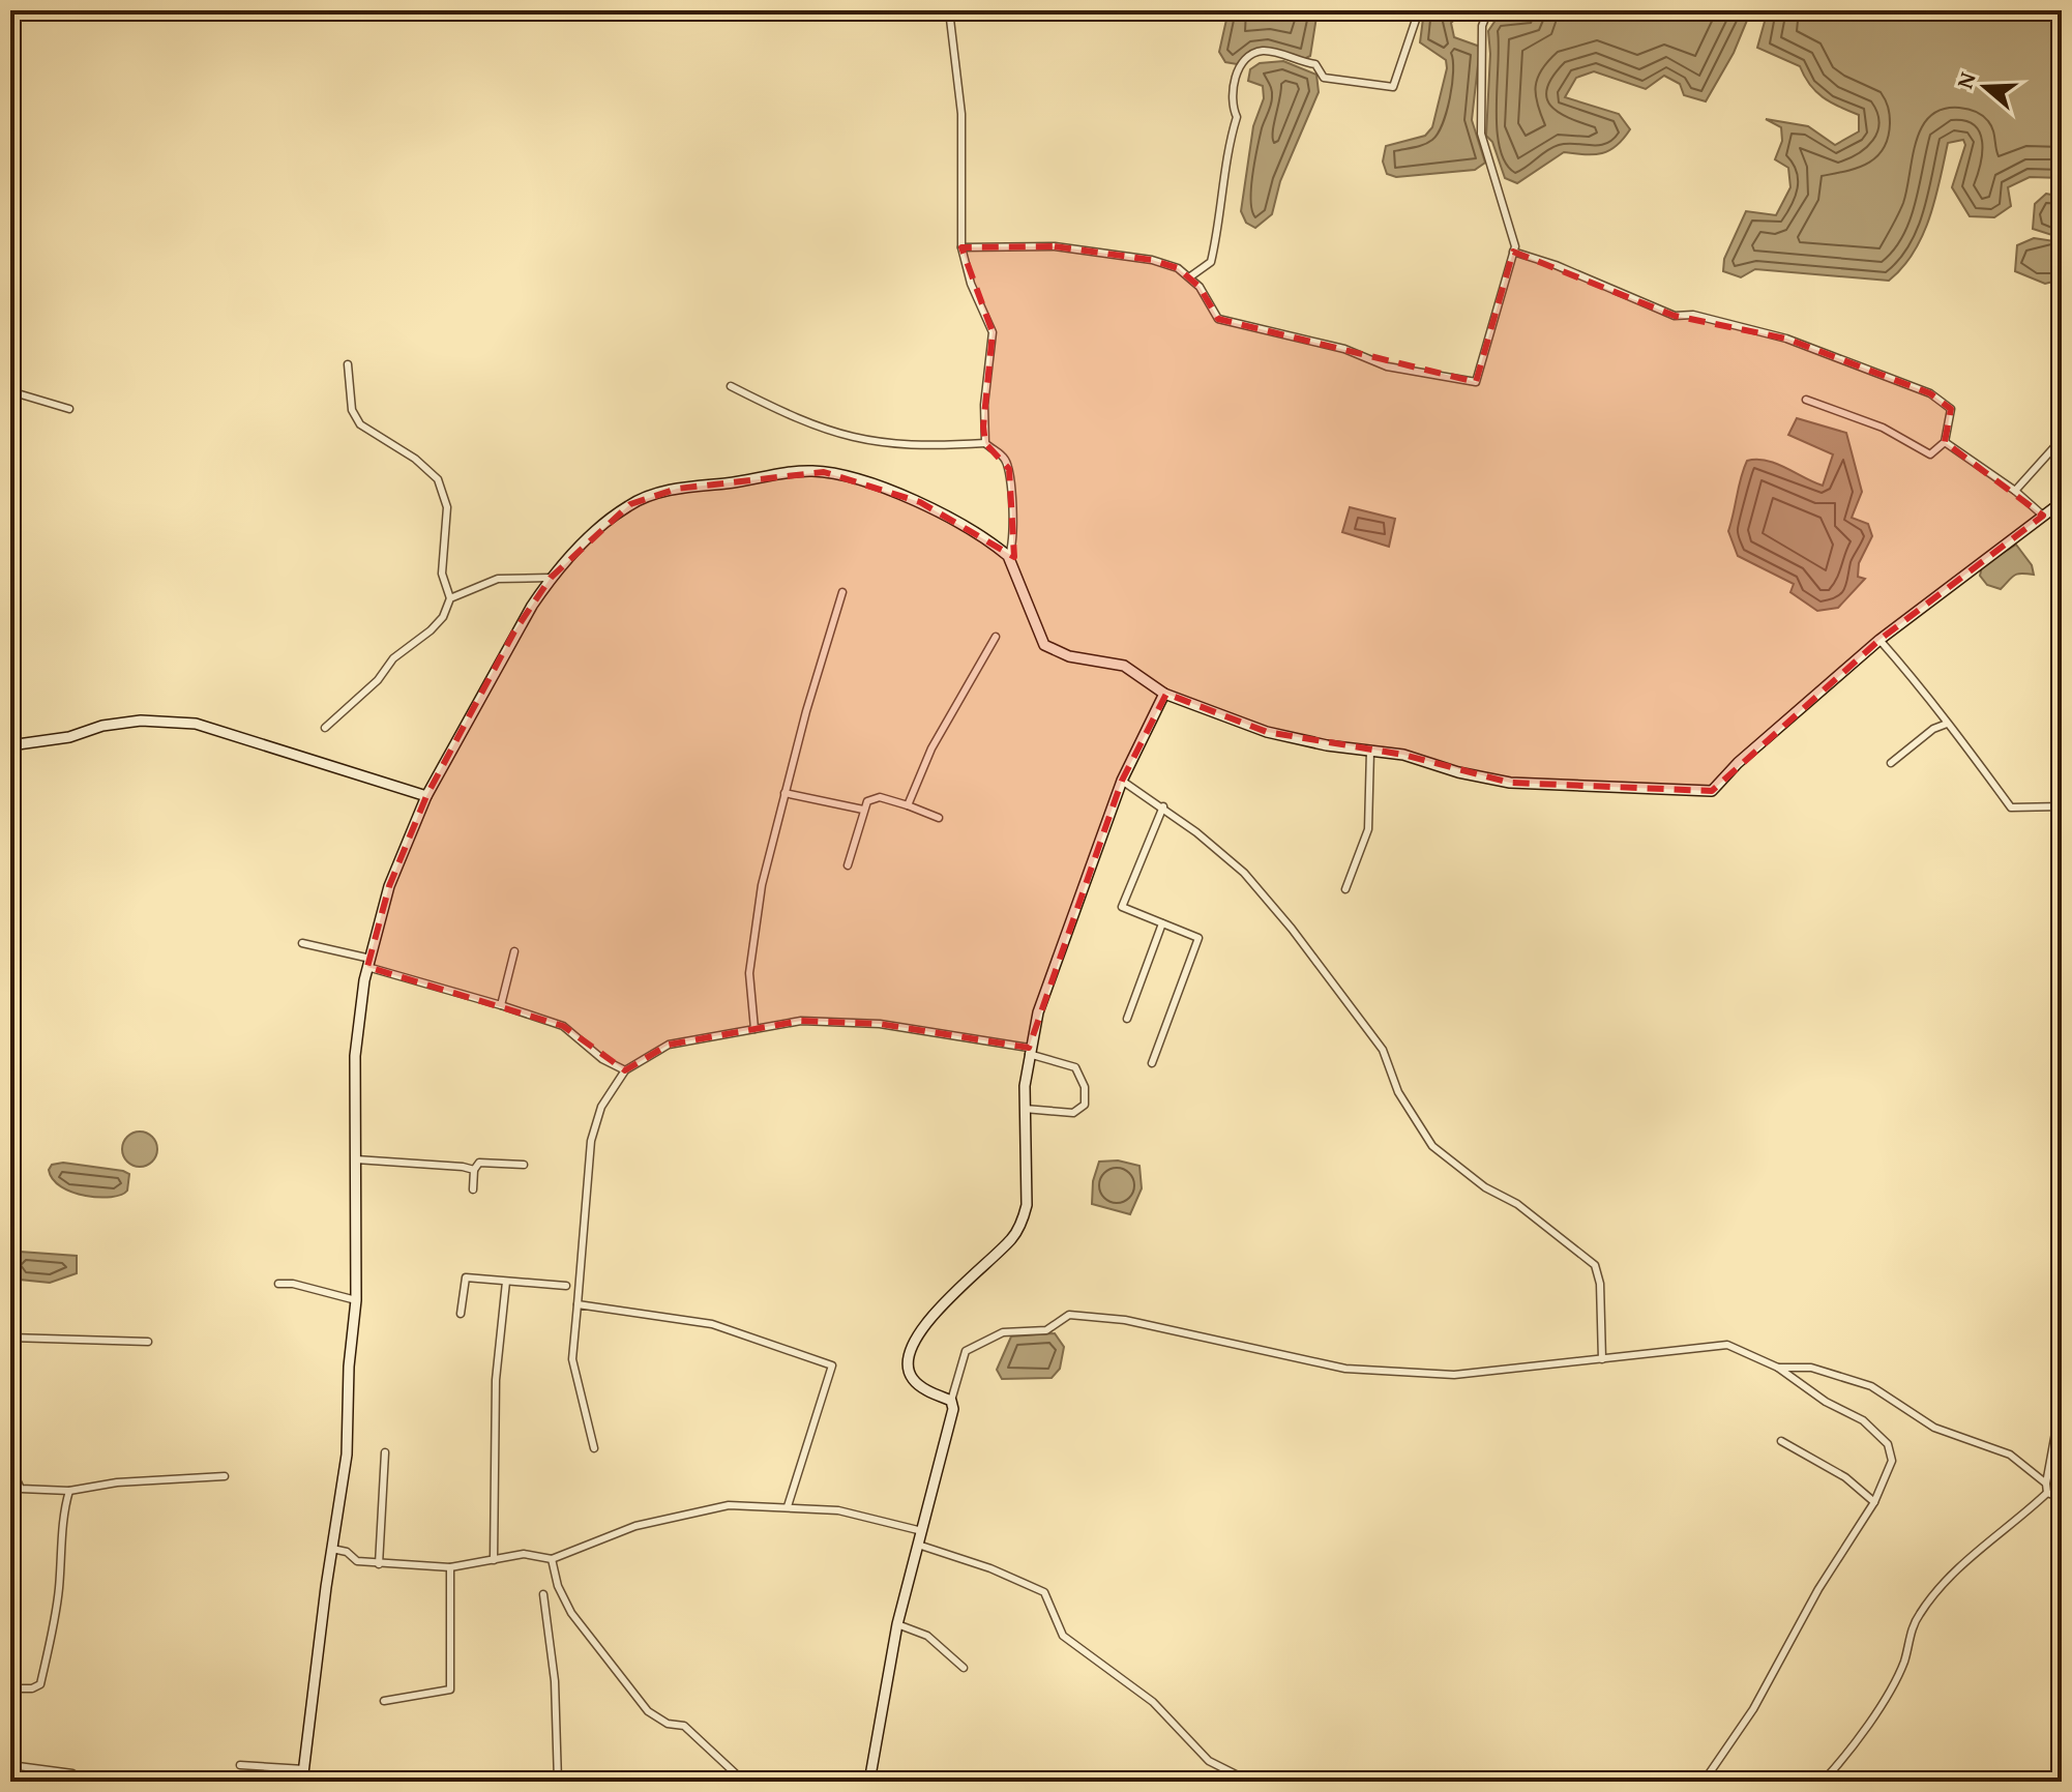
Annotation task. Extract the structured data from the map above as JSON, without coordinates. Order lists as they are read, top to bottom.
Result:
{
  "north": "left"
}
